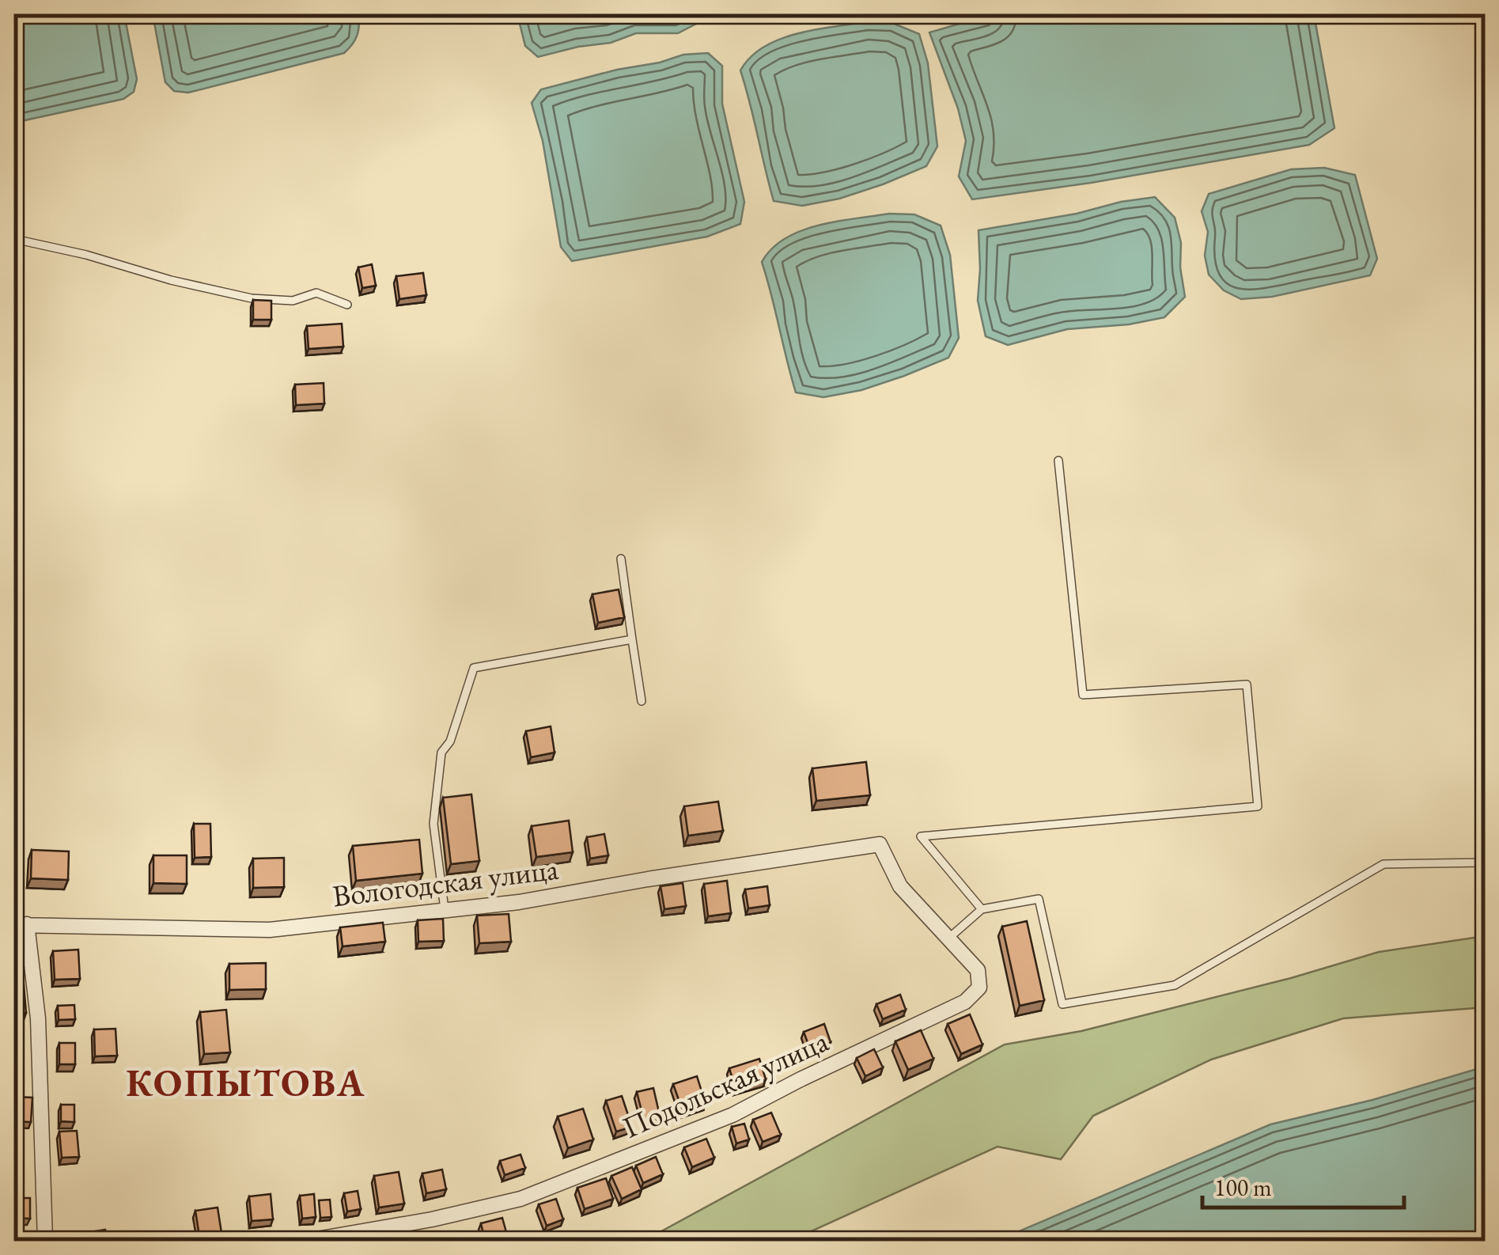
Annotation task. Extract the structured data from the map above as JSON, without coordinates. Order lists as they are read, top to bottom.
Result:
{
  "streets": {
    "street": ["Вологодская улица", "Подольская улица"]
  },
  "crossings": [
    ["Вологодская улица", "Подольская улица"]
  ],
  "districts": ["КОПЫТОВА"],
  "scale_bar": "100 m"
}
